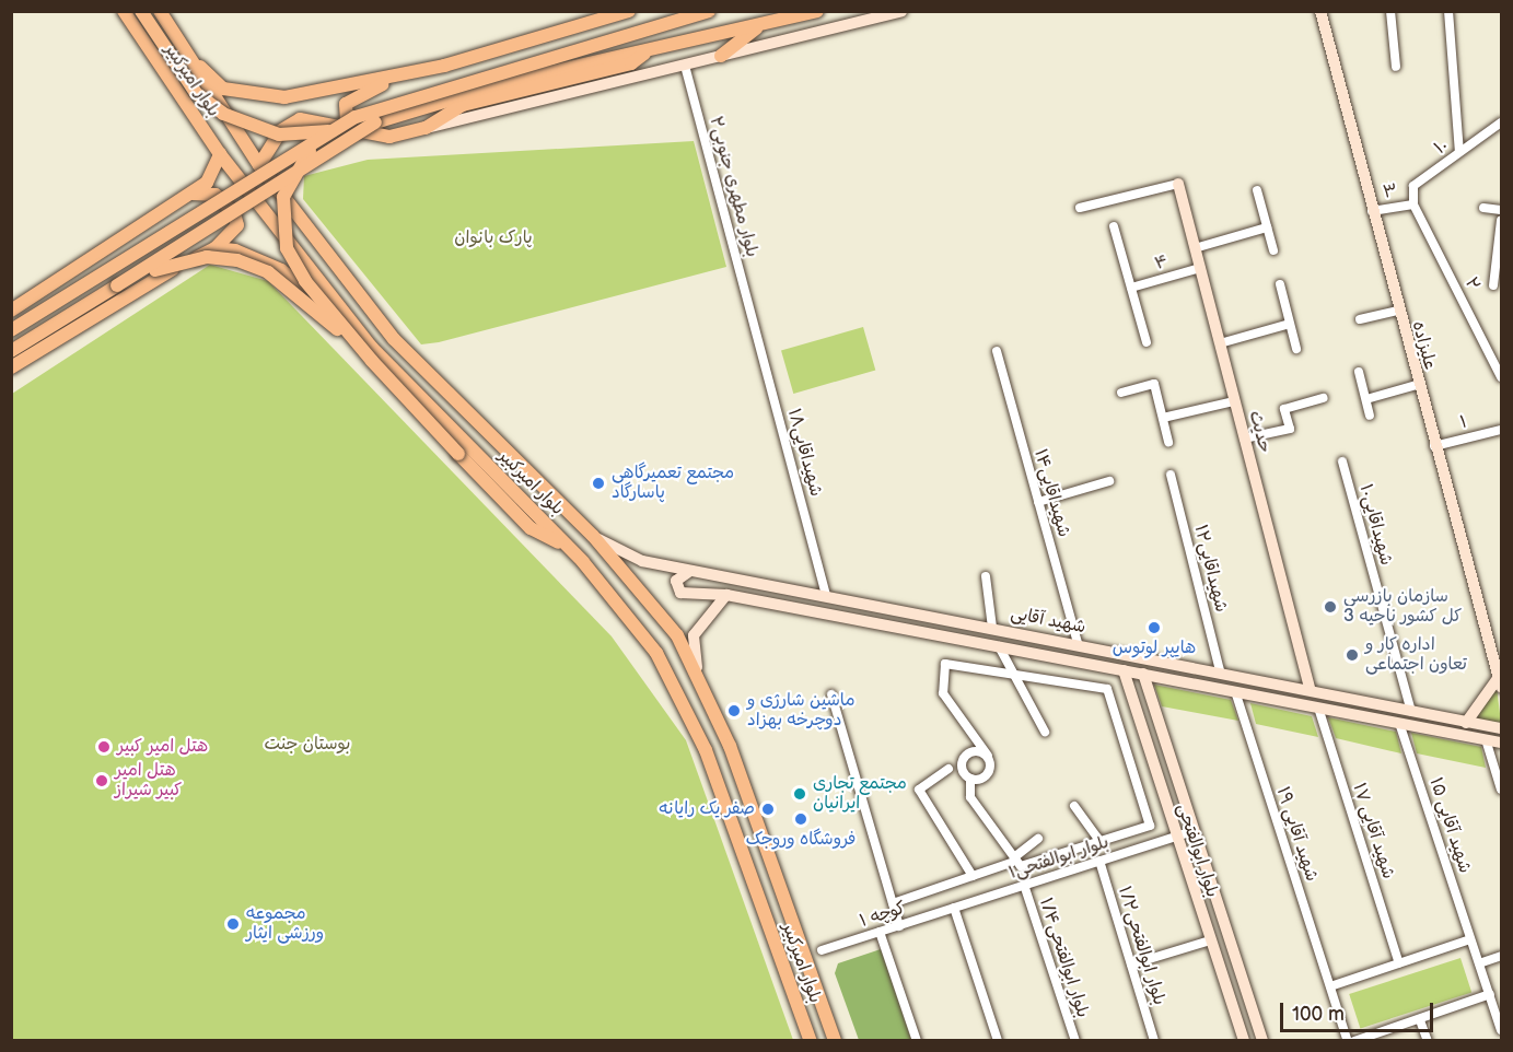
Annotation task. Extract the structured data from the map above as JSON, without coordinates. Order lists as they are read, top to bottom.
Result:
{
  "streets": {
    "main road": [
      "بلوار امیرکبیر",
      "علیزاده",
      "حدیث",
      "شهید آقایی",
      "بلوار ابوالفتحی"
    ],
    "street": [
      "۱۰",
      "بلوار مطهری جنوبی۲",
      "۳",
      "۴",
      "۲",
      "۱",
      "شهیداقایی۱۸",
      "شهیداقایی۱۴",
      "شهیداقایی۱۰",
      "شهیداقایی۱۲",
      "شهید آقایی ۱۵",
      "شهید آقایی ۱۷",
      "شهید آقایی ۱۹",
      "بلوار ابوالفتحی۱",
      "کوچه ۱",
      "بلوار ابوالفتحی۱/۲",
      "بلوار ابوالفتحی۱/۴"
    ]
  },
  "crossings": [
    ["بلوار امیرکبیر", "شهید آقایی"],
    ["۱۰", "۳"],
    ["۱۰", "۲"],
    ["بلوار مطهری جنوبی۲", "شهیداقایی۱۸"],
    ["۳", "۲"],
    ["۳", "علیزاده"],
    ["۴", "حدیث"],
    ["علیزاده", "۱"],
    ["حدیث", "شهید آقایی"],
    ["شهیداقایی۱۸", "شهید آقایی"],
    ["شهیداقایی۱۴", "شهید آقایی"],
    ["شهیداقایی۱۰", "شهید آقایی"],
    ["شهیداقایی۱۲", "شهید آقایی"],
    ["شهید آقایی", "شهید آقایی ۱۵"],
    ["شهید آقایی", "شهید آقایی ۱۷"],
    ["شهید آقایی", "شهید آقایی ۱۹"],
    ["شهید آقایی", "بلوار ابوالفتحی"],
    ["بلوار ابوالفتحی", "بلوار ابوالفتحی۱"],
    ["بلوار ابوالفتحی۱", "کوچه ۱"],
    ["بلوار ابوالفتحی۱", "بلوار ابوالفتحی۱/۲"],
    ["بلوار ابوالفتحی۱", "بلوار ابوالفتحی۱/۴"]
  ],
  "parks": ["پارک بانوان", "بوستان جنت"],
  "places": [
    "مجتمع تعمیرگاهی پاسارگاد",
    "سازمان بازرسی کل کشور ناحیه 3",
    "هایپر لوتوس",
    "اداره کار و تعاون اجتماعی",
    "ماشین شارژی و دوچرخه بهزاد",
    "هتل امیر کبیر",
    "هتل امیر کبیر شیراز",
    "مجتمع تجاری ایرانیان",
    "صفر یک رایانه",
    "فروشگاه وروجک",
    "مجموعه ورزشی ایثار"
  ],
  "scale_bar": "100 m"
}
